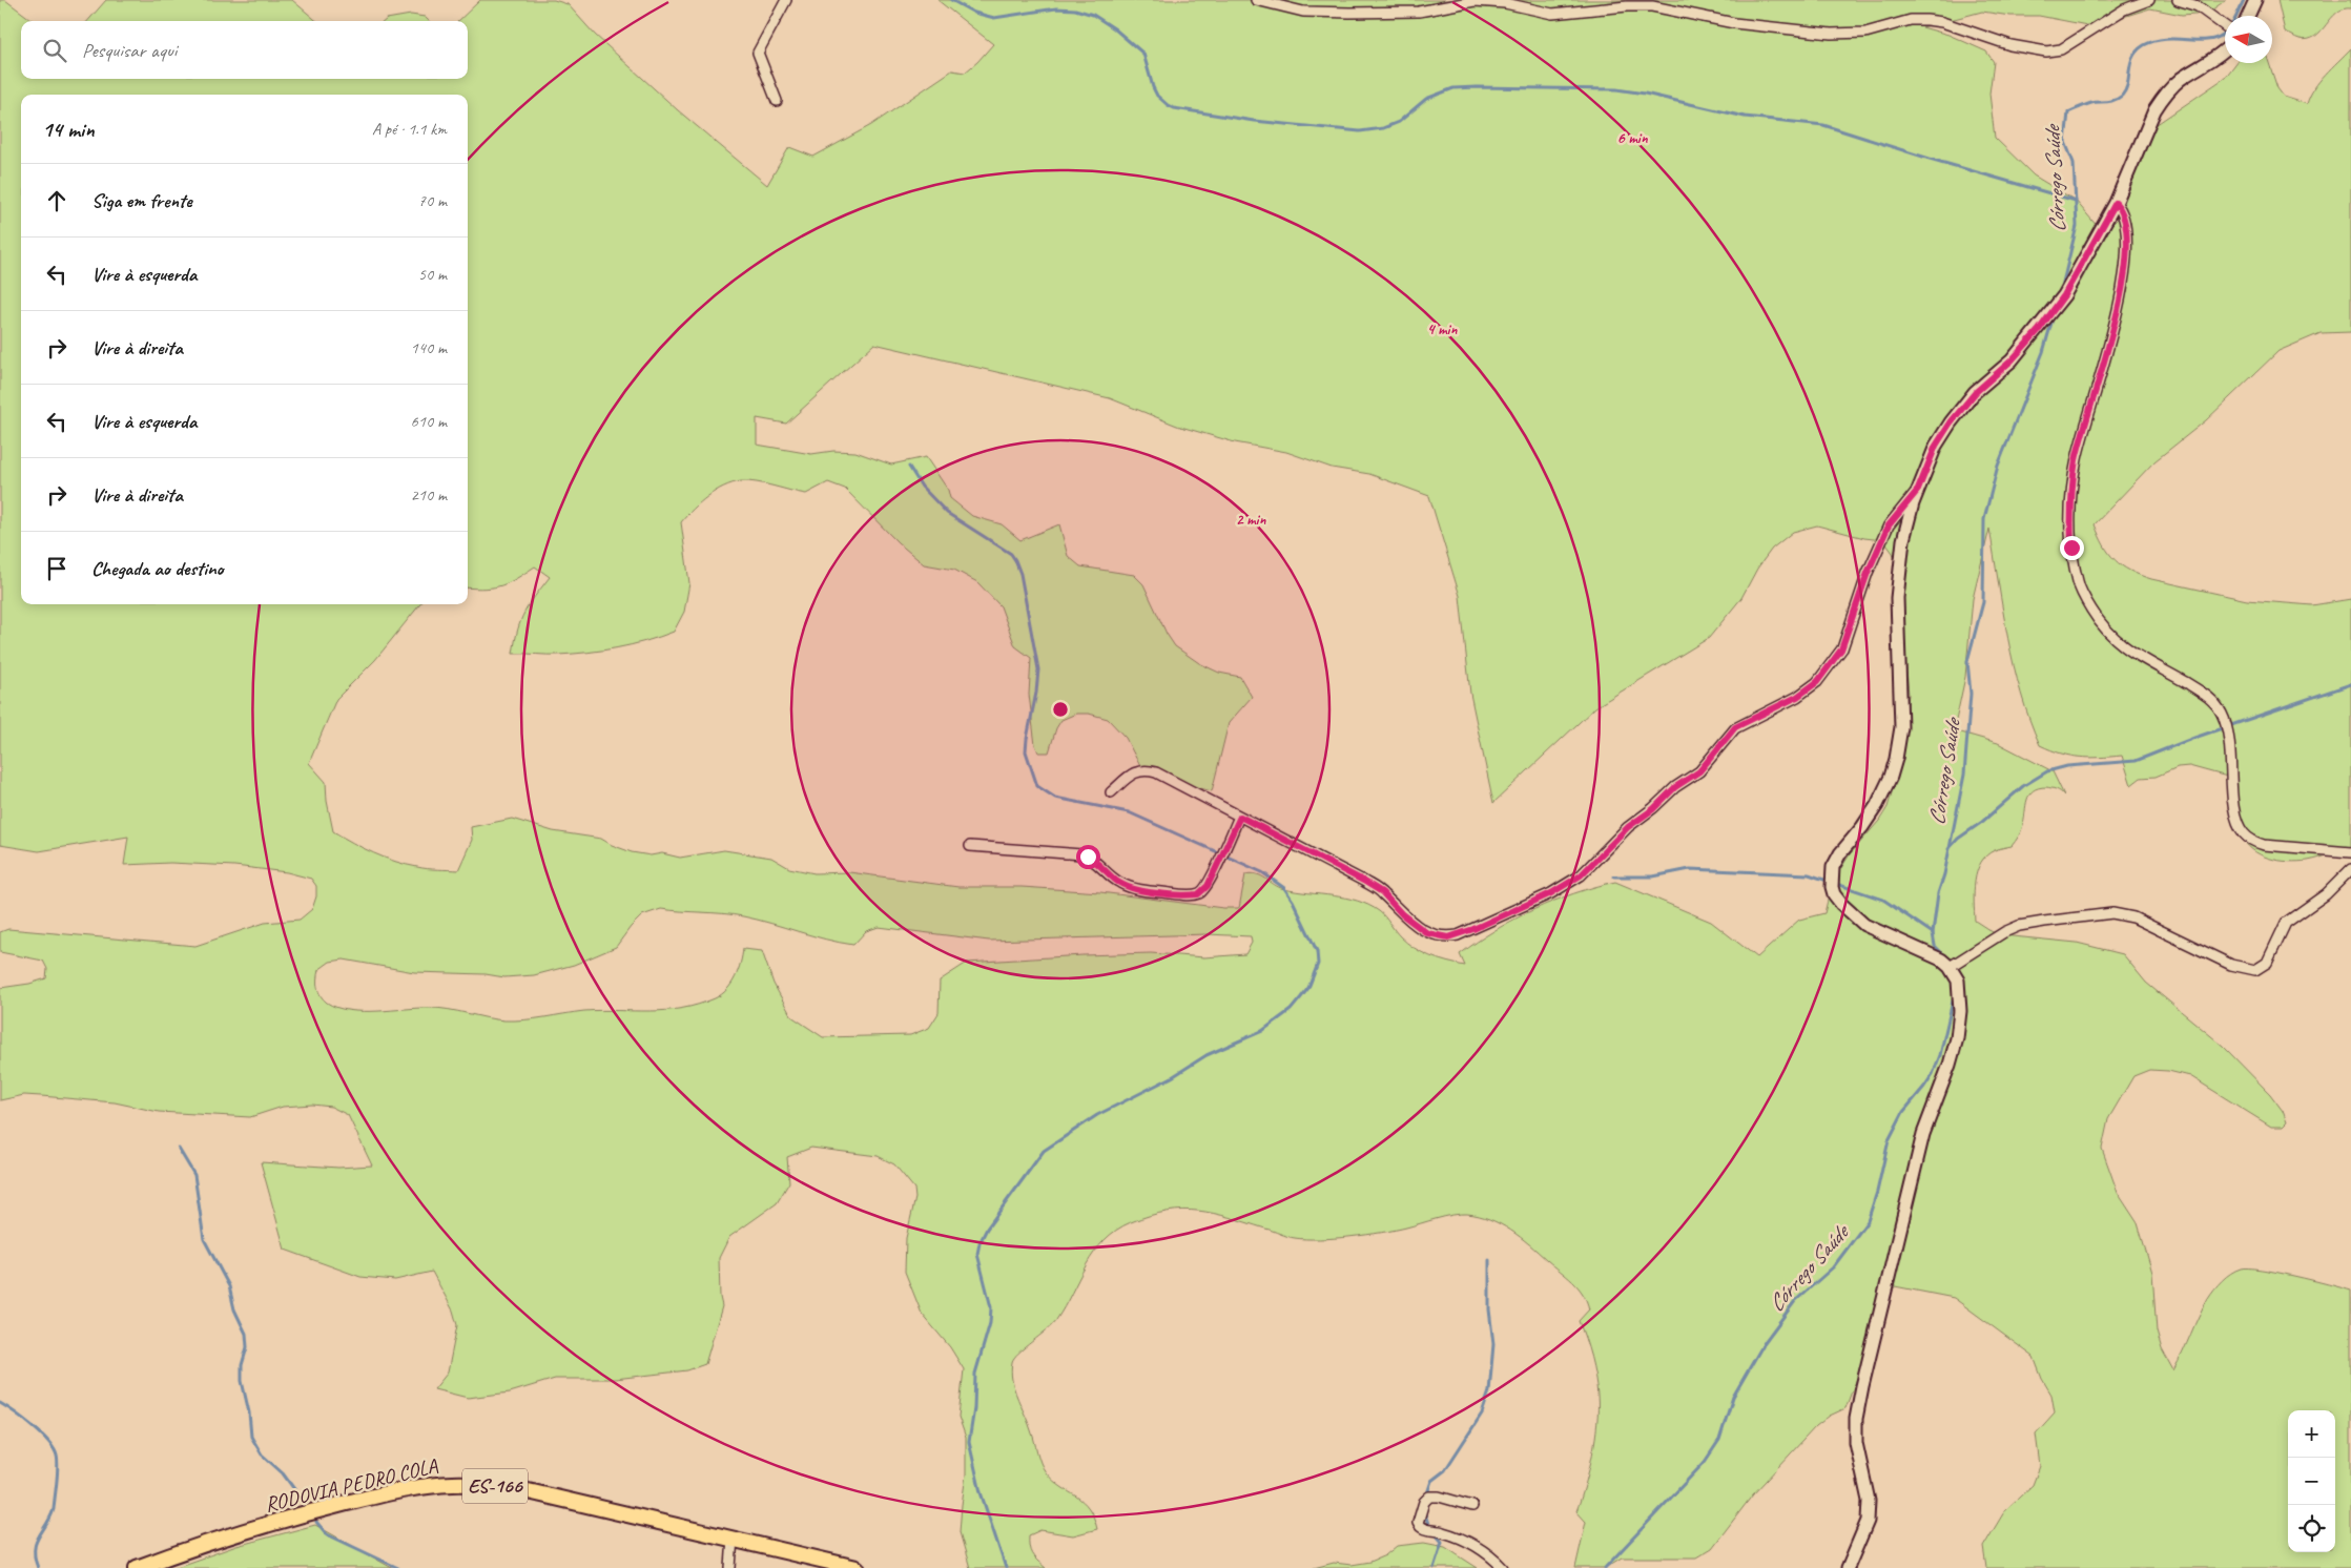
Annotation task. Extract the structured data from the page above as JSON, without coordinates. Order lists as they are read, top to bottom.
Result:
{
  "streets": {
    "main road": ["RODOVIA PEDRO COLA", "ES-166"]
  },
  "water": ["Córrego Saúde"],
  "north": "left",
  "page": {
    "search": "Pesquisar aqui",
    "heading": ["14 min", "A pé · 1.1 km"],
    "list": [
      ["Siga em frente", "70 m"],
      ["Vire à esquerda", "50 m"],
      ["Vire à direita", "140 m"],
      ["Vire à esquerda", "610 m"],
      ["Vire à direita", "210 m"],
      "Chegada ao destino"
    ],
    "map_buttons": ["+", "−"]
  },
  "rings": ["6 min", "4 min", "2 min"]
}
